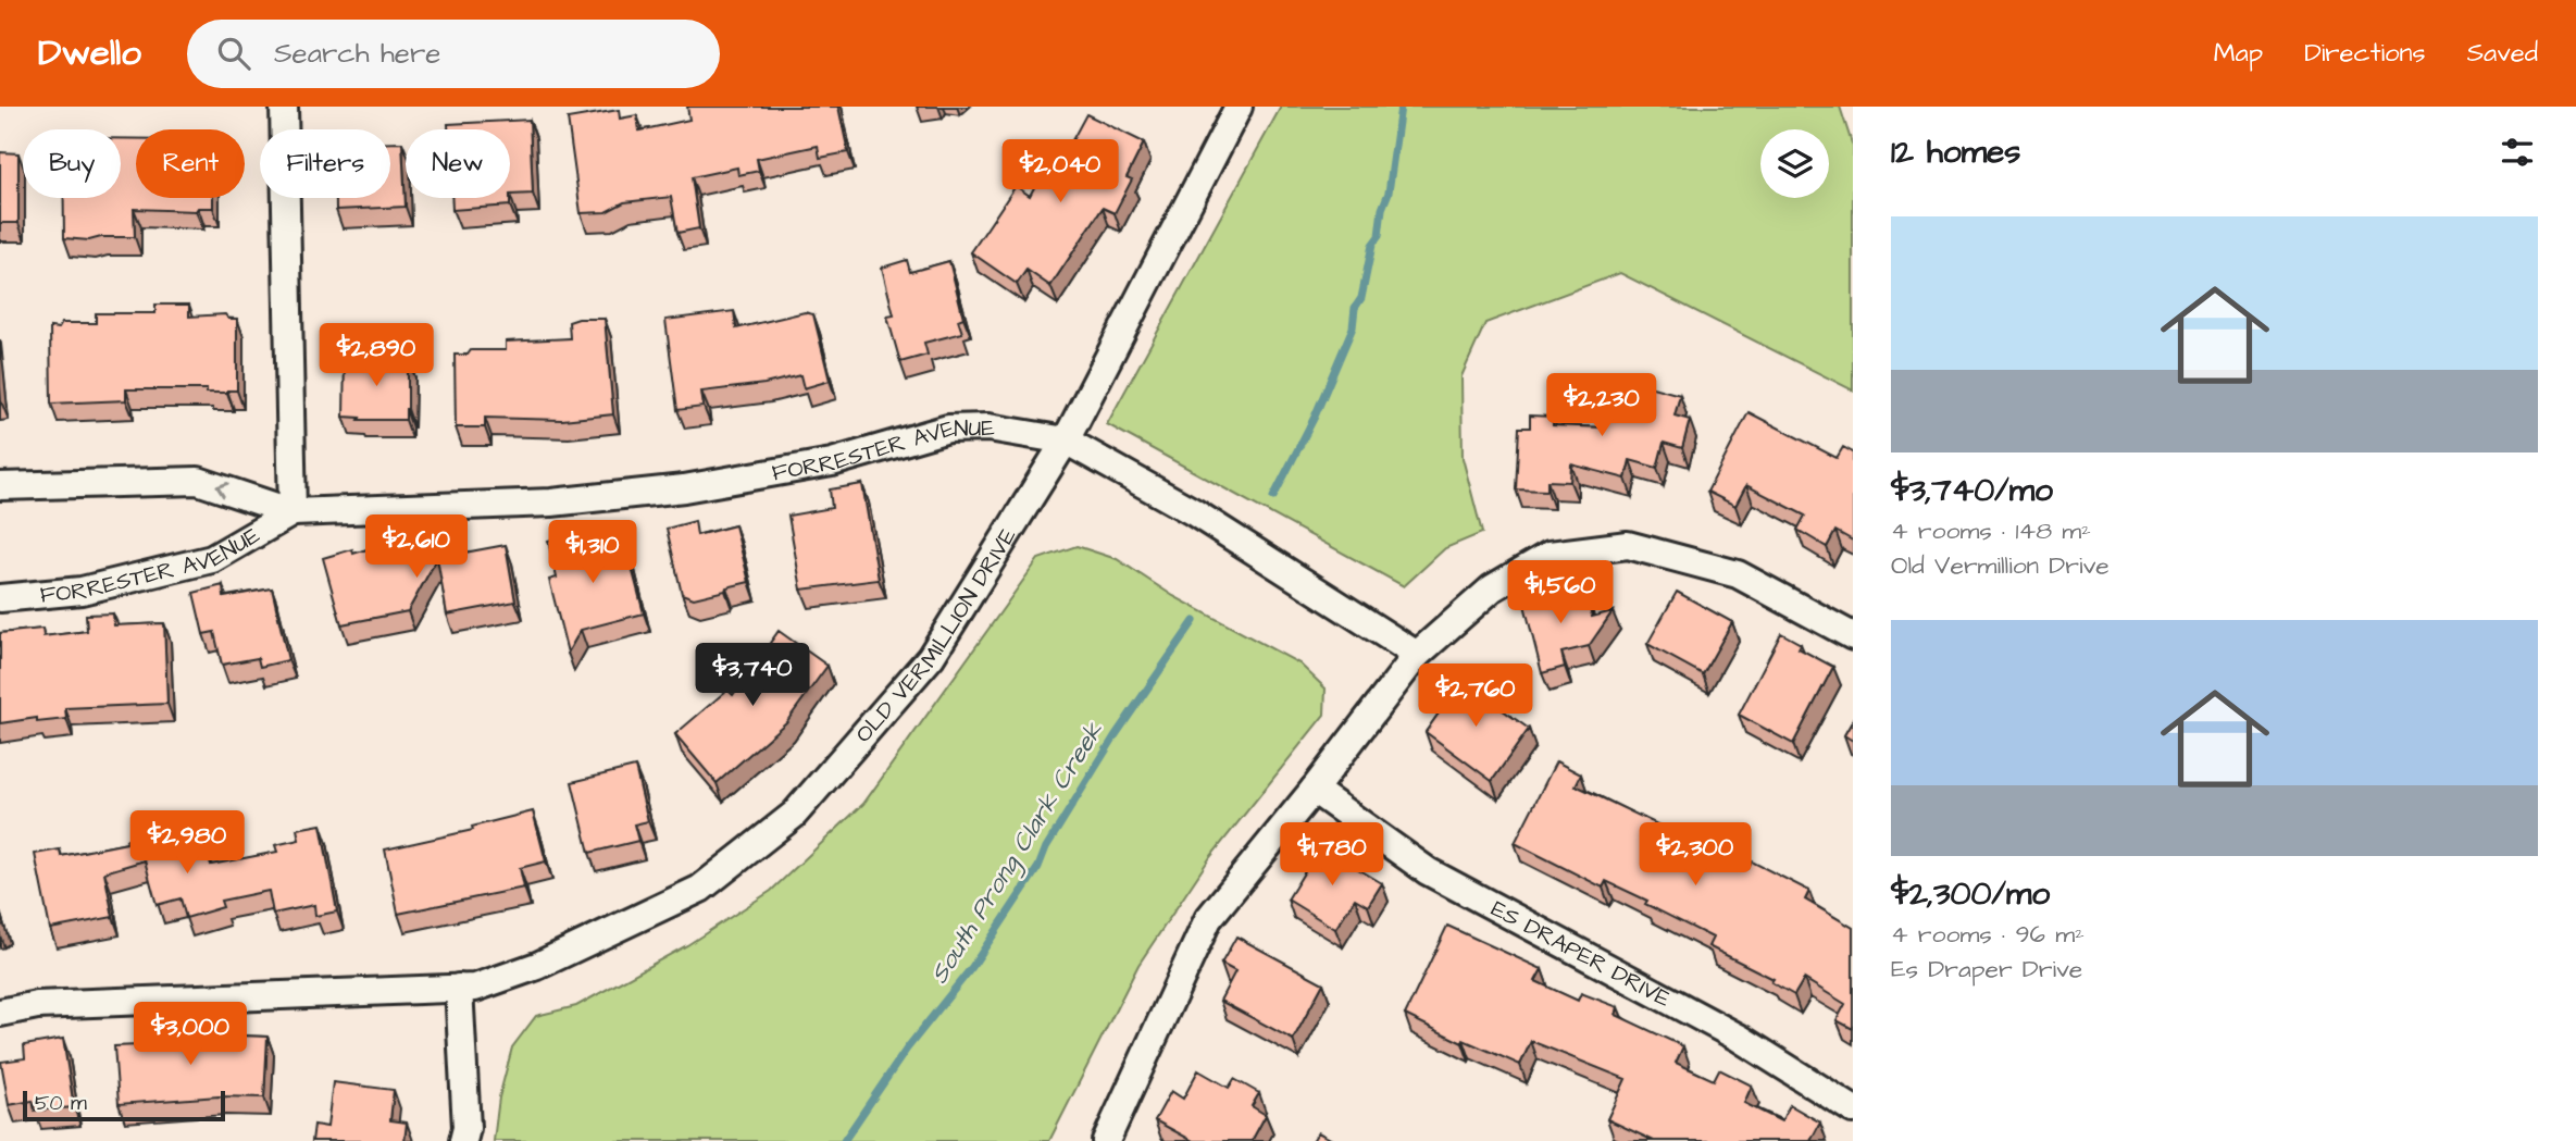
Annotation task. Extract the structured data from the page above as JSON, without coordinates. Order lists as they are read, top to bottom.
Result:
{
  "streets": {
    "street": ["FORRESTER AVENUE", "OLD VERMILLION DRIVE", "ES DRAPER DRIVE"]
  },
  "crossings": [
    ["FORRESTER AVENUE", "OLD VERMILLION DRIVE"]
  ],
  "water": ["South Prong Clark Creek"],
  "scale_bar": "50 m",
  "page": {
    "header": "Dwello",
    "search": "Search here",
    "nav": ["Map", "Directions", "Saved"],
    "heading": "12 homes",
    "chip": [
      "Buy",
      "Rent",
      "Filters",
      "New"
    ],
    "price": [
      "$2,040",
      "$2,890",
      "$2,230",
      "$2,610",
      "$1,310",
      "$1,560",
      "$3,740",
      "$2,760",
      "$2,980",
      "$1,780",
      "$2,300",
      "$3,000"
    ],
    "list": [
      {
        "name": "$3,740/mo",
        "note": "4 rooms · 148 m² · Old Vermillion Drive"
      },
      {
        "name": "$2,300/mo",
        "note": "4 rooms · 96 m² · Es Draper Drive"
      }
    ],
    "scale": "50 m"
  }
}
